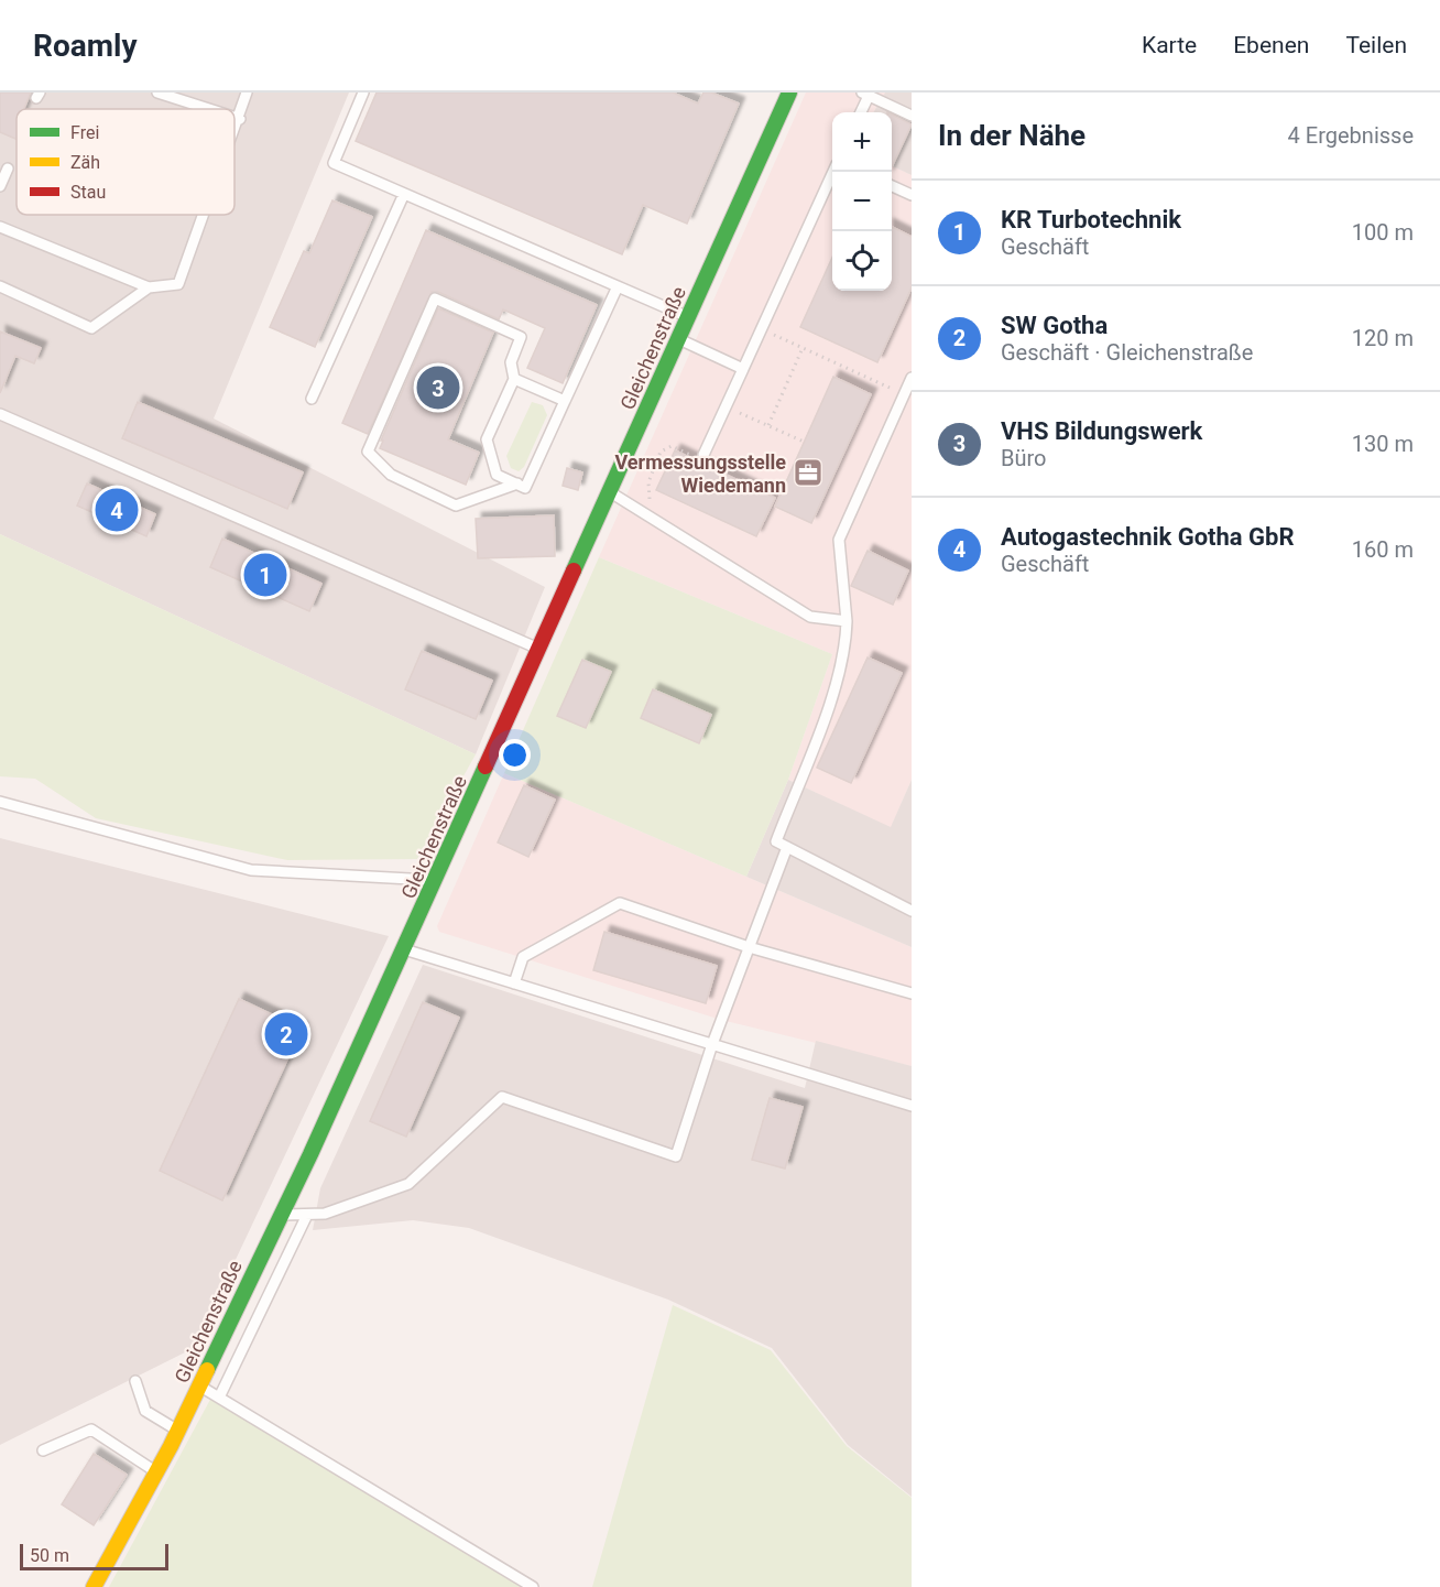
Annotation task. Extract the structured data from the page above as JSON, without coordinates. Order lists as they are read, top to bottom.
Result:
{
  "streets": {
    "street": ["Gleichenstraße"]
  },
  "places": {
    "office": ["Vermessungsstelle Wiedemann"]
  },
  "legend": ["Frei", "Zäh", "Stau"],
  "scale_bar": "50 m",
  "page": {
    "header": "Roamly",
    "nav": ["Karte", "Ebenen", "Teilen"],
    "heading": ["In der Nähe", "4 Ergebnisse"],
    "map_buttons": ["+", "−"],
    "list": [
      {
        "mark": "1",
        "name": "KR Turbotechnik",
        "note": "Geschäft",
        "value": "100 m"
      },
      {
        "mark": "2",
        "name": "SW Gotha",
        "note": "Geschäft · Gleichenstraße",
        "value": "120 m"
      },
      {
        "mark": "3",
        "name": "VHS Bildungswerk",
        "note": "Büro",
        "value": "130 m"
      },
      {
        "mark": "4",
        "name": "Autogastechnik Gotha GbR",
        "note": "Geschäft",
        "value": "160 m"
      }
    ],
    "pins": [
      "3",
      "4",
      "1",
      "2"
    ],
    "scale": "50 m"
  }
}
